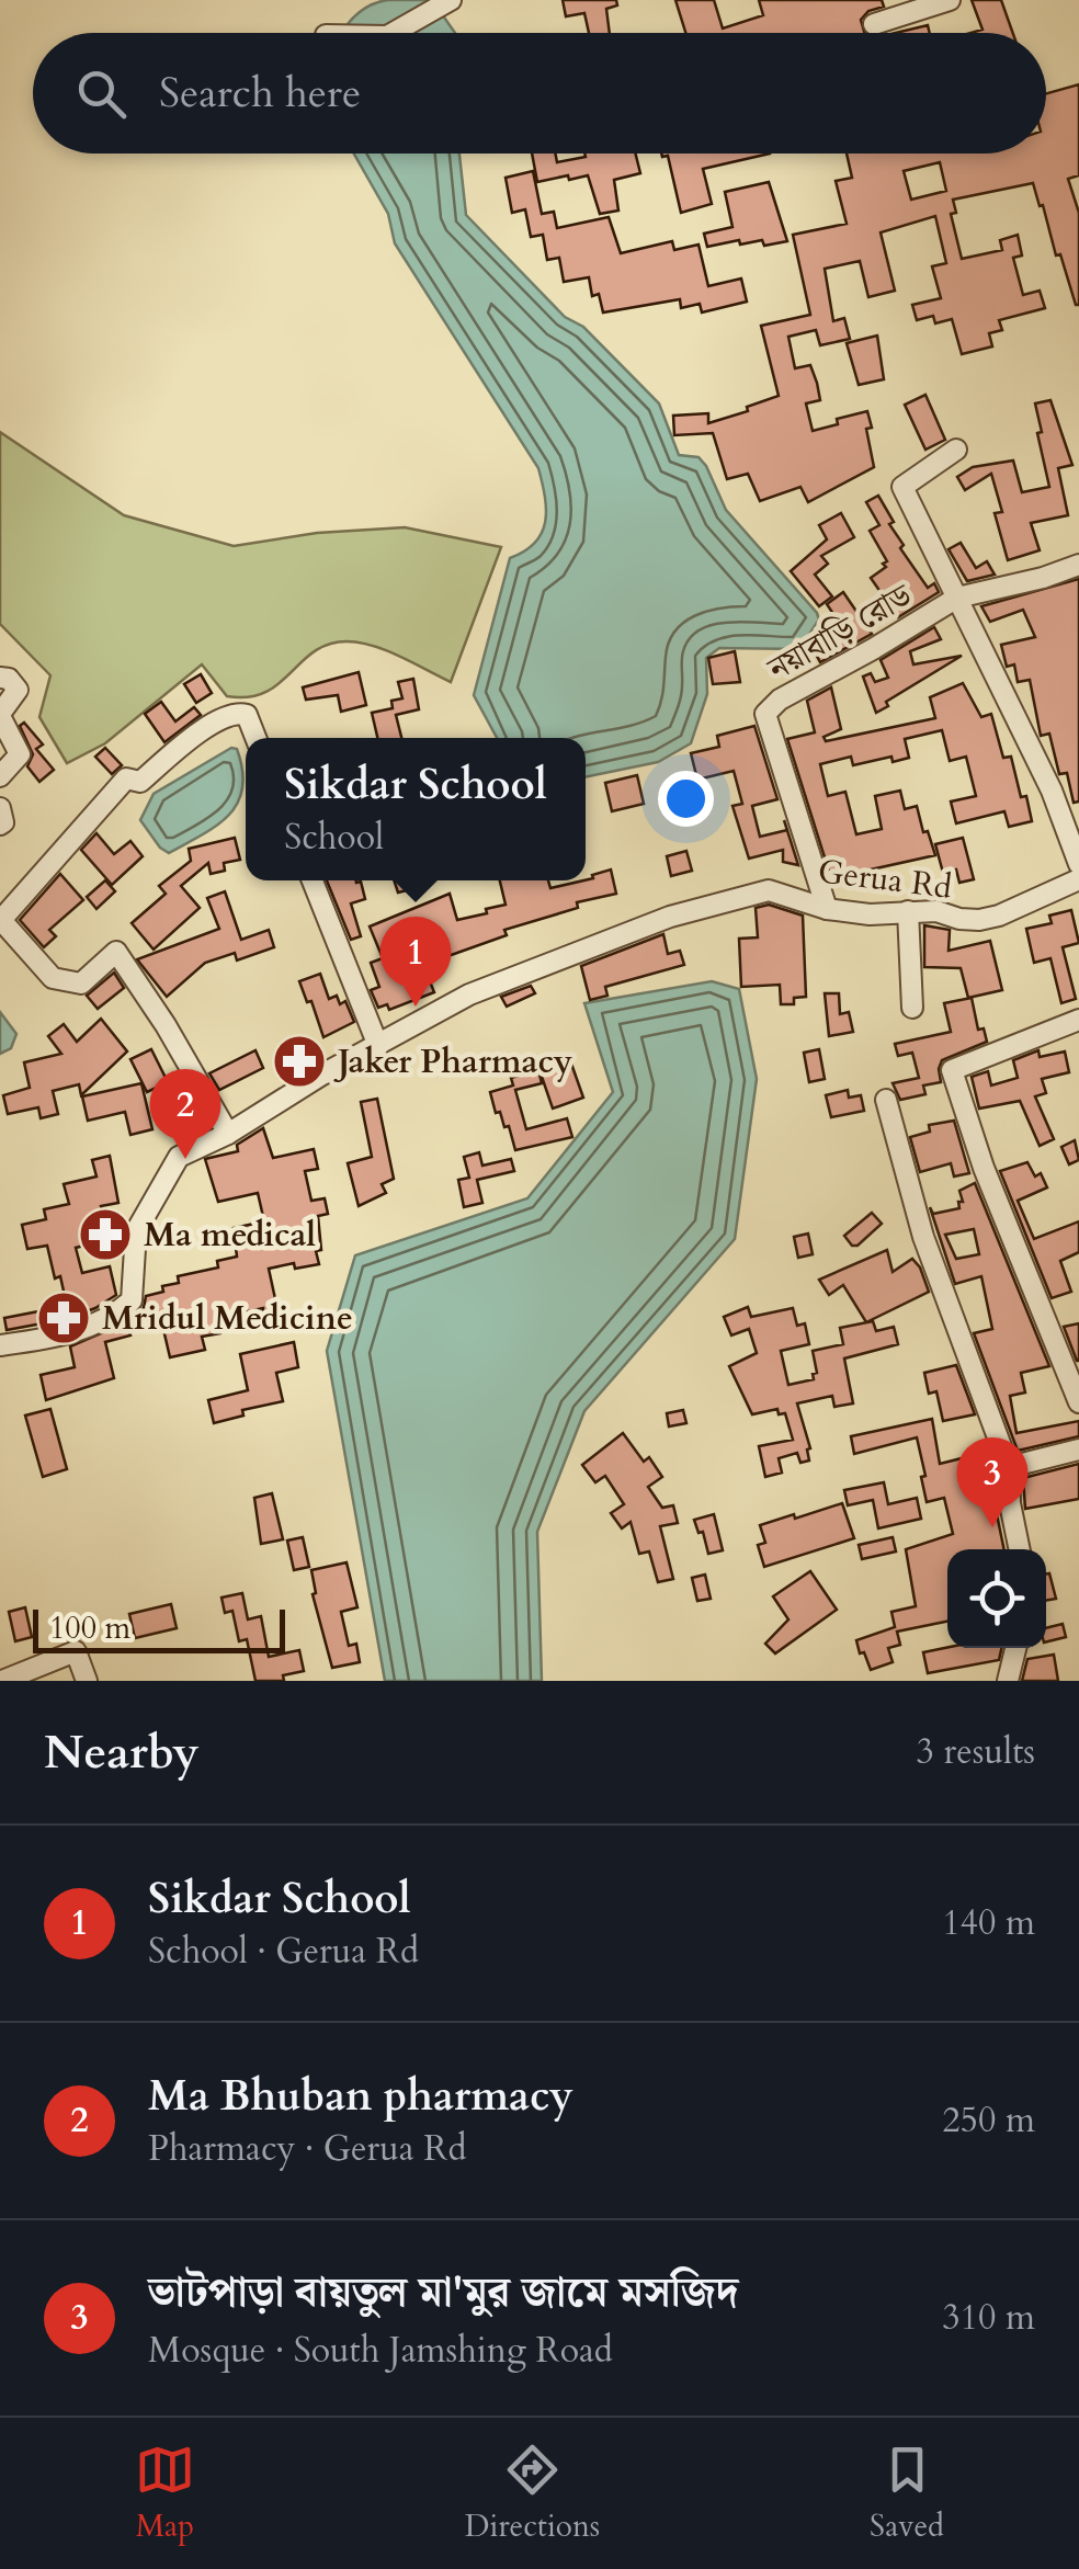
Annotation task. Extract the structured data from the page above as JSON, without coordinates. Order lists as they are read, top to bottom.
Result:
{
  "streets": {
    "street": ["নয়াবাড়ি রোড", "Gerua Rd"]
  },
  "crossings": [
    ["নয়াবাড়ি রোড", "Gerua Rd"]
  ],
  "places": {
    "pharmacy": ["Jaker Pharmacy", "Ma medical", "Mridul Medicine"]
  },
  "scale_bar": "100 m",
  "page": {
    "search": "Search here",
    "popup": ["Sikdar School", "School"],
    "pins": ["1", "2", "3"],
    "scale": "100 m",
    "heading": ["Nearby", "3 results"],
    "list": [
      {
        "mark": "1",
        "name": "Sikdar School",
        "note": "School · Gerua Rd",
        "value": "140 m"
      },
      {
        "mark": "2",
        "name": "Ma Bhuban pharmacy",
        "note": "Pharmacy · Gerua Rd",
        "value": "250 m"
      },
      {
        "mark": "3",
        "name": "ভাটপাড়া বায়তুল মা'মুর জামে মসজিদ",
        "note": "Mosque · South Jamshing Road",
        "value": "310 m"
      }
    ],
    "nav": ["Map", "Directions", "Saved"]
  }
}
